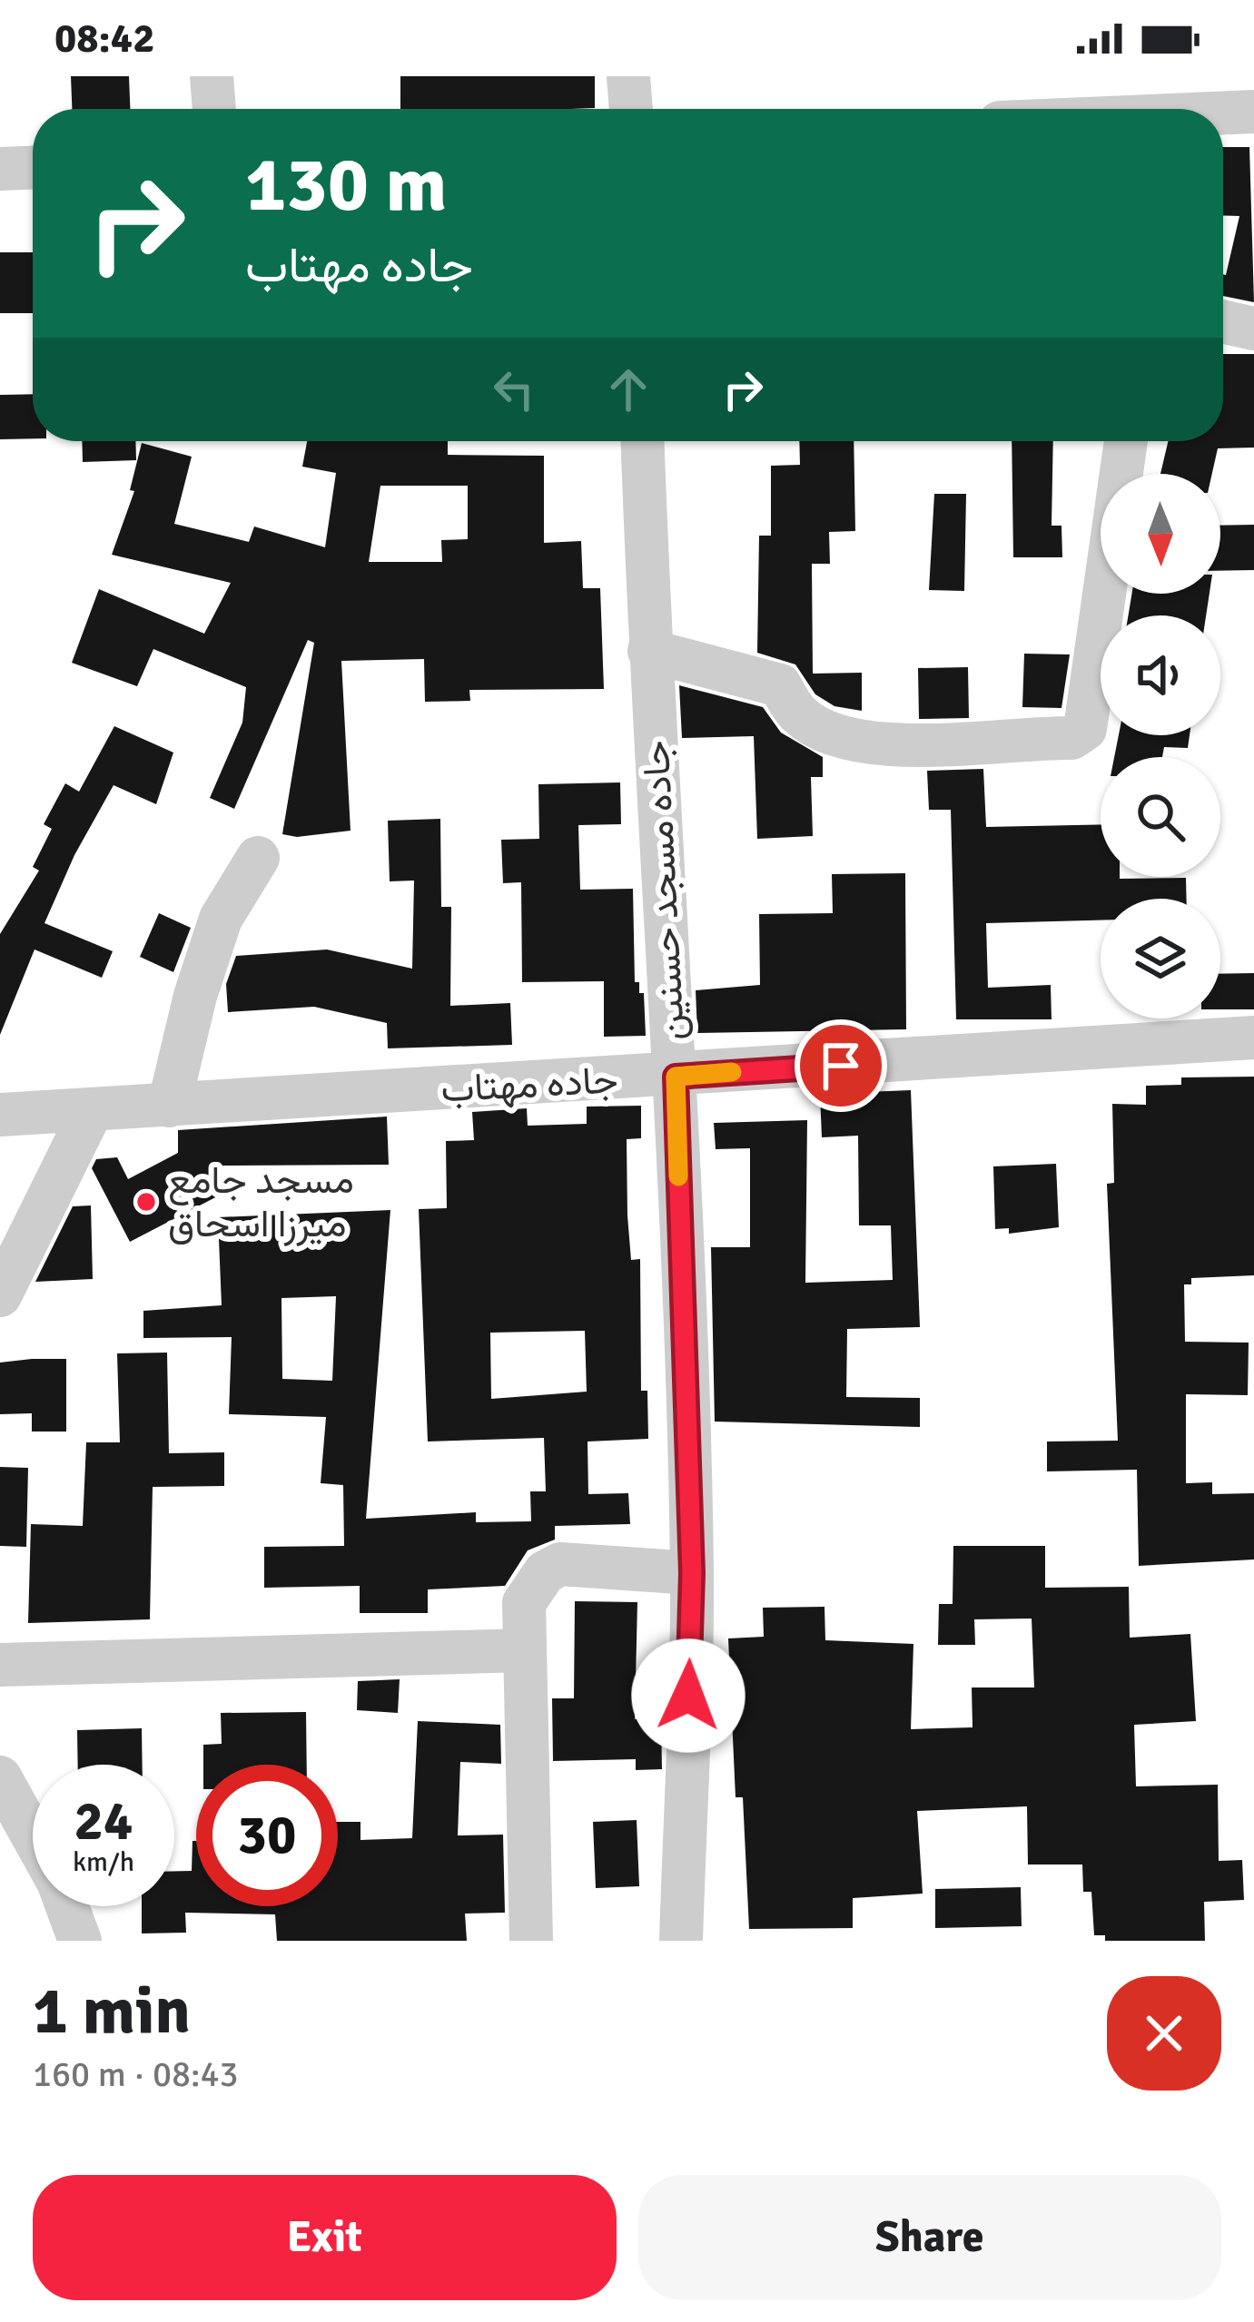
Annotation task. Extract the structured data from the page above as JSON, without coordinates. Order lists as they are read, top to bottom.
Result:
{
  "streets": {
    "street": ["جاده مسجد حسنین", "جاده مهتاب"]
  },
  "crossings": [
    ["جاده مسجد حسنین", "جاده مهتاب"]
  ],
  "places": ["مسجد جامع میرزا اسحاق"],
  "north": "bottom",
  "page": {
    "status": "08:42",
    "turn": ["130 m", "جاده مهتاب"],
    "speed": "24 km/h",
    "limit": "30",
    "heading": ["1 min", "160 m · 08:43"],
    "buttons": ["Exit", "Share"]
  }
}
